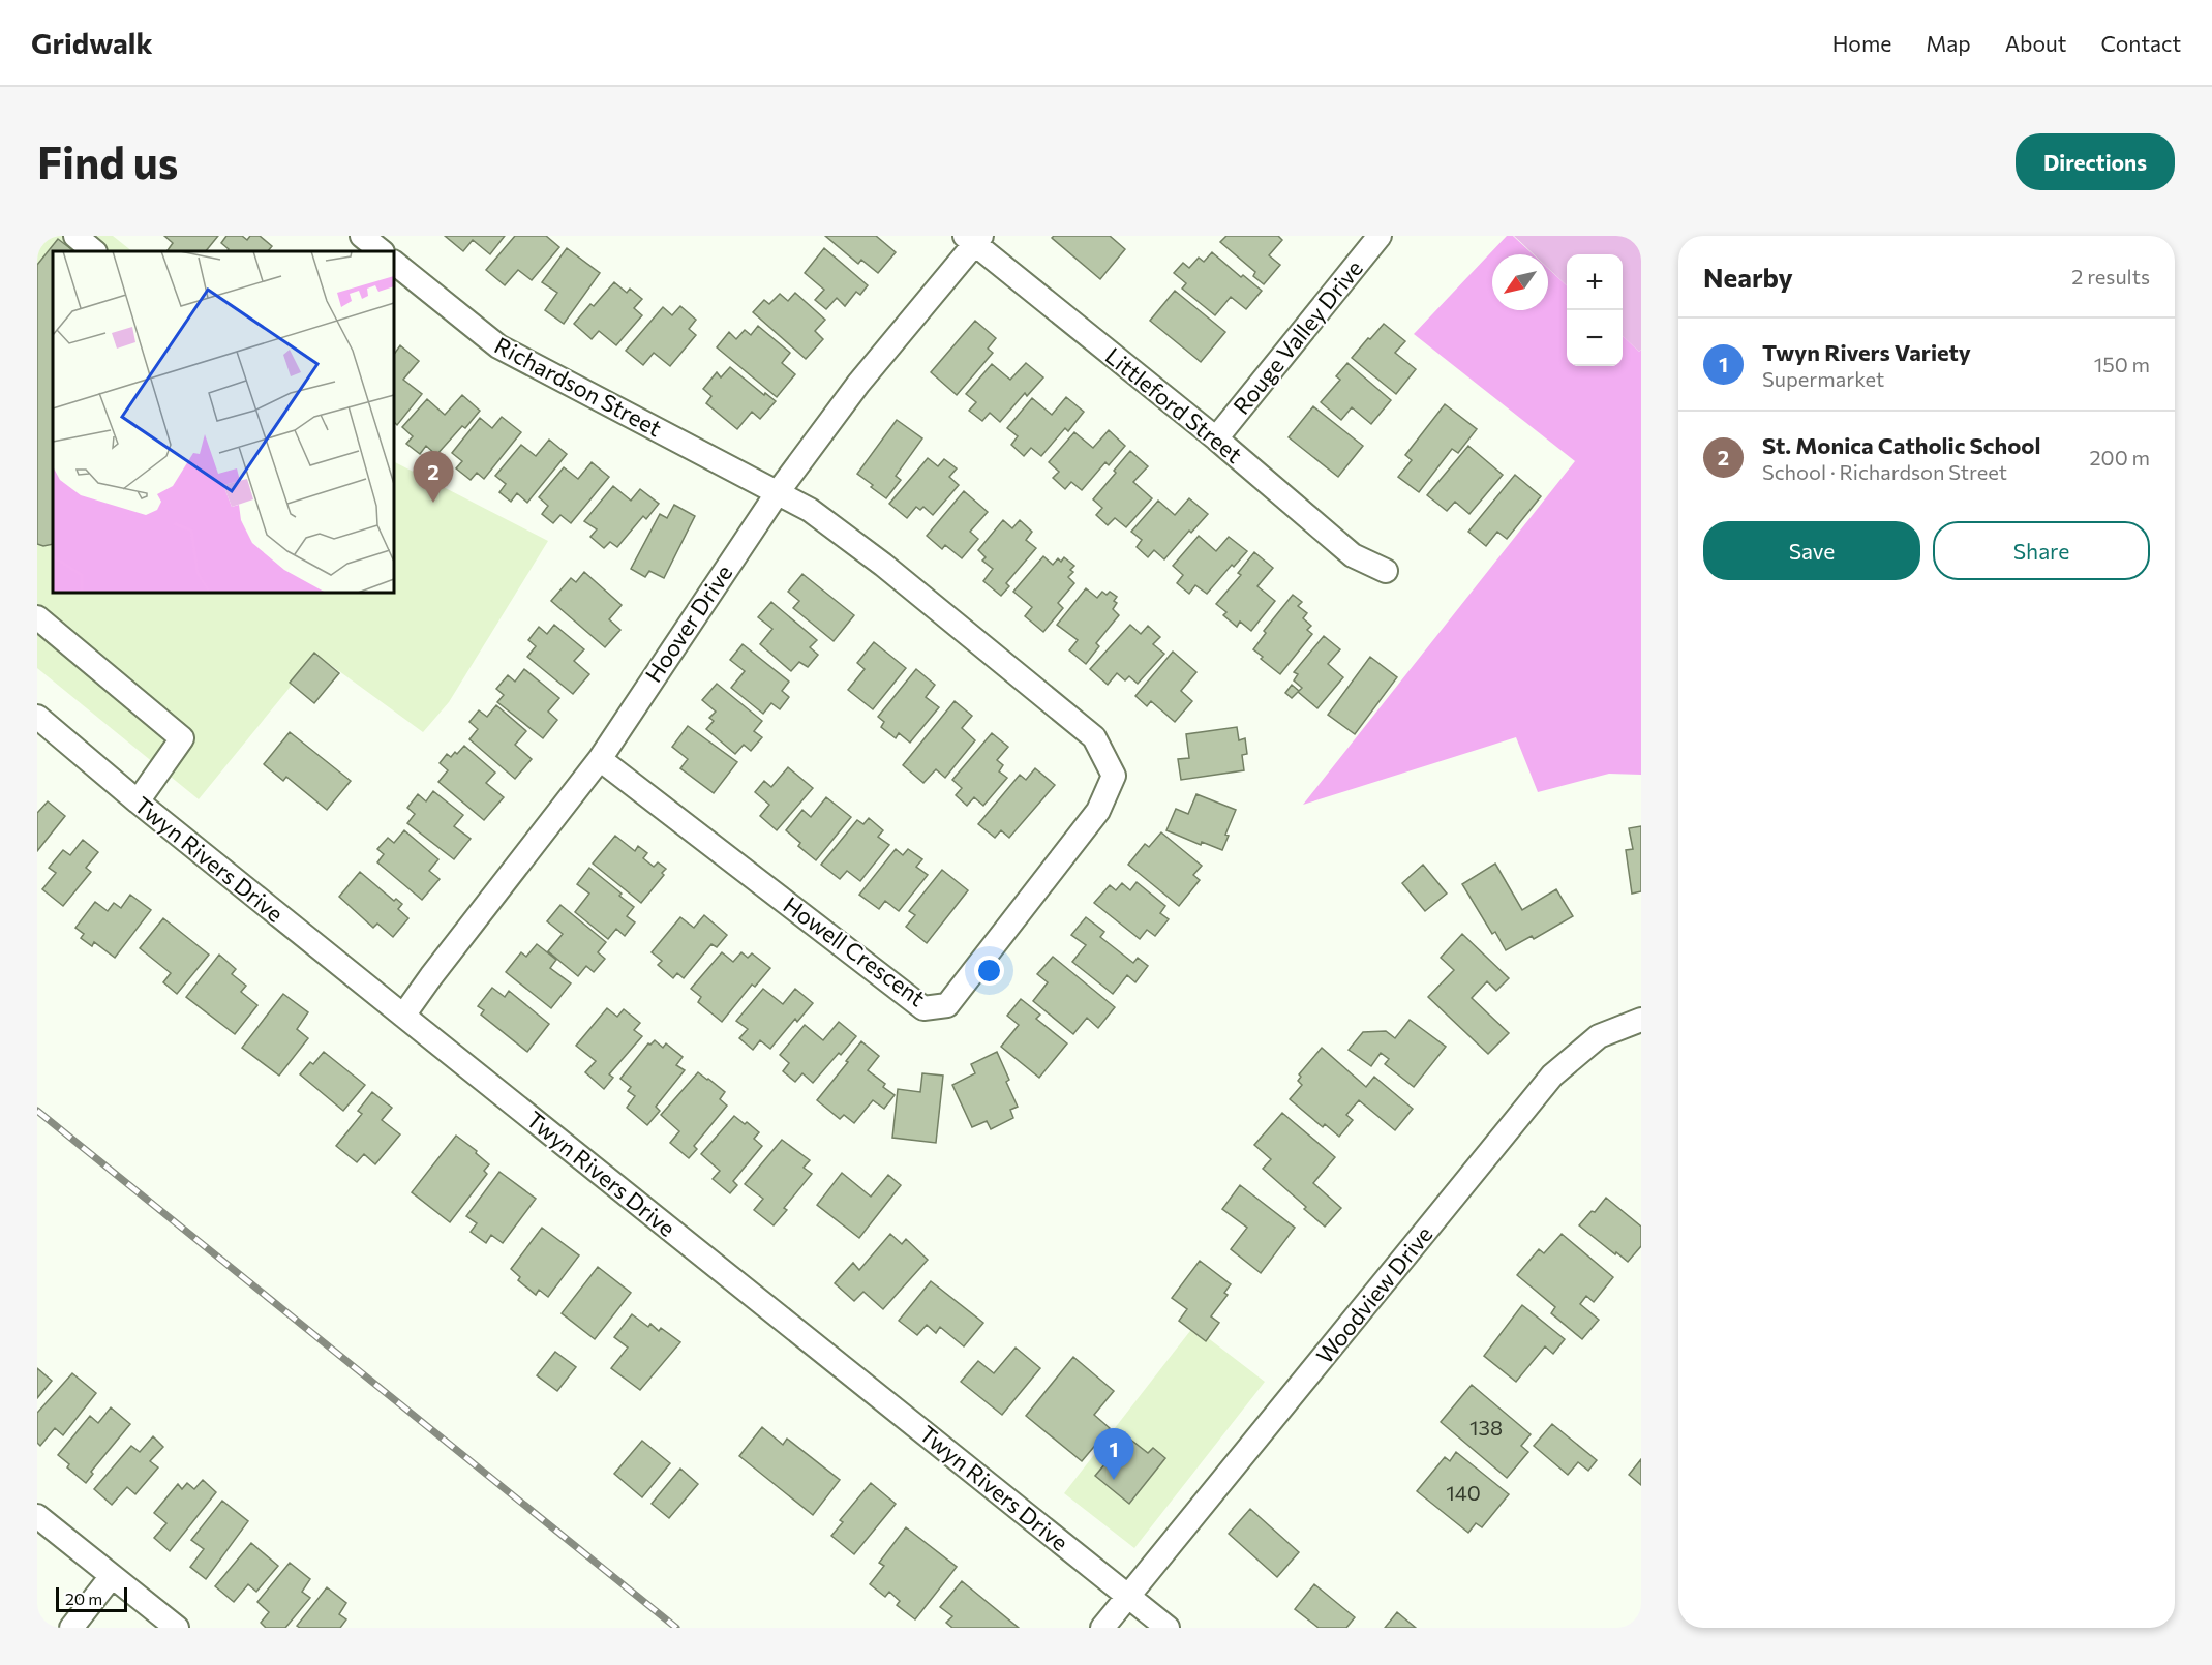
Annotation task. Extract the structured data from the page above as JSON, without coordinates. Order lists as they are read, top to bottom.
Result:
{
  "streets": {
    "street": [
      "Rouge Valley Drive",
      "Richardson Street",
      "Littleford Street",
      "Hoover Drive",
      "Twyn Rivers Drive",
      "Howell Crescent",
      "Woodview Drive"
    ]
  },
  "crossings": [
    ["Rouge Valley Drive", "Littleford Street"],
    ["Richardson Street", "Hoover Drive"],
    ["Richardson Street", "Howell Crescent"],
    ["Littleford Street", "Hoover Drive"],
    ["Hoover Drive", "Twyn Rivers Drive"],
    ["Hoover Drive", "Howell Crescent"],
    ["Twyn Rivers Drive", "Woodview Drive"]
  ],
  "house_numbers": ["138", "140"],
  "scale_bar": "20 m",
  "north": "bottom left",
  "page": {
    "header": "Gridwalk",
    "nav": [
      "Home",
      "Map",
      "About",
      "Contact"
    ],
    "buttons": [
      "Directions",
      ["Save", "Share"]
    ],
    "title": "Find us",
    "heading": ["Nearby", "2 results"],
    "map_buttons": ["+", "−"],
    "list": [
      {
        "mark": "1",
        "name": "Twyn Rivers Variety",
        "note": "Supermarket",
        "value": "150 m"
      },
      {
        "mark": "2",
        "name": "St. Monica Catholic School",
        "note": "School · Richardson Street",
        "value": "200 m"
      }
    ],
    "pins": ["2", "1"],
    "scale": "20 m"
  }
}
